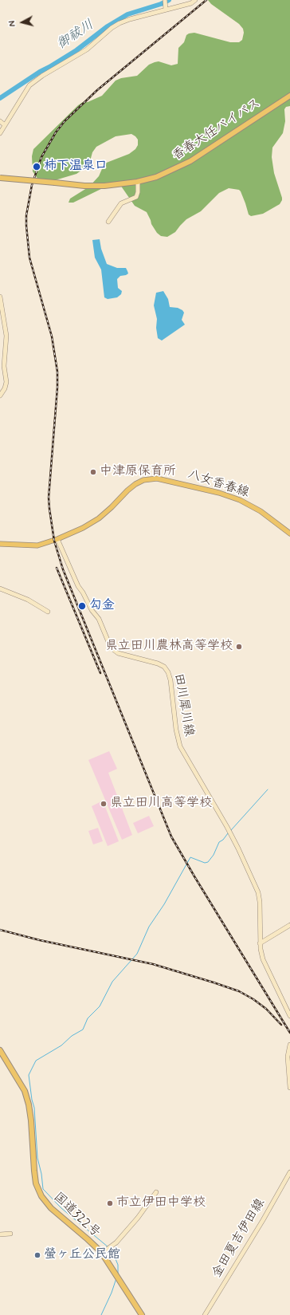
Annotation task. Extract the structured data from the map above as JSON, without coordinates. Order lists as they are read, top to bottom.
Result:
{
  "streets": {
    "highway": ["香春大任バイパス", "国道322号"],
    "main road": ["八女香春線", "田川犀川線", "金田夏吉伊田線"]
  },
  "crossings": [
    ["八女香春線", "田川犀川線"]
  ],
  "water": ["御祓川"],
  "places": [
    "柿下温泉口",
    "中津原保育所",
    "勾金",
    "県立田川農林高等学校",
    "県立田川高等学校",
    "市立伊田中学校",
    "螢ヶ丘公民館"
  ],
  "north": "left"
}
